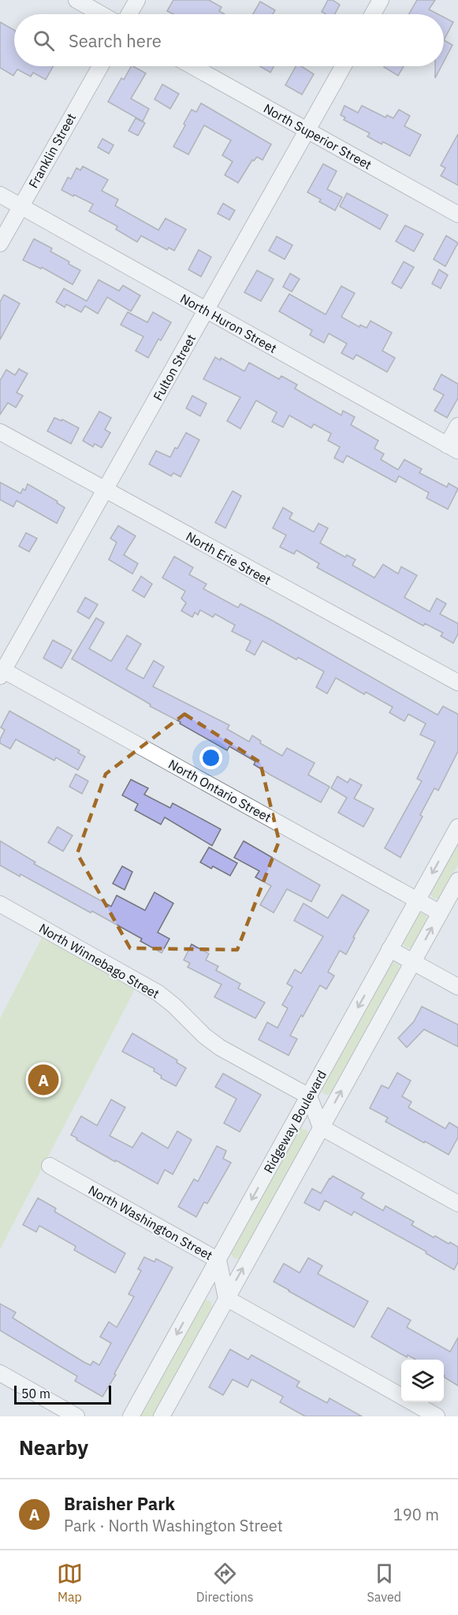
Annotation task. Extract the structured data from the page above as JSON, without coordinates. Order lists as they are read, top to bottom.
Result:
{
  "streets": {
    "street": [
      "North Superior Street",
      "Franklin Street",
      "North Huron Street",
      "Fulton Street",
      "North Erie Street",
      "North Ontario Street",
      "North Winnebago Street",
      "Ridgeway Boulevard",
      "North Washington Street"
    ]
  },
  "crossings": [
    ["North Superior Street", "Fulton Street"],
    ["Franklin Street", "North Huron Street"],
    ["North Huron Street", "Fulton Street"],
    ["Fulton Street", "North Erie Street"],
    ["Fulton Street", "North Ontario Street"],
    ["North Ontario Street", "Ridgeway Boulevard"],
    ["North Winnebago Street", "Ridgeway Boulevard"],
    ["Ridgeway Boulevard", "North Washington Street"]
  ],
  "scale_bar": "50 m",
  "page": {
    "search": "Search here",
    "pins": "A",
    "scale": "50 m",
    "heading": "Nearby",
    "list": [
      {
        "mark": "A",
        "name": "Braisher Park",
        "note": "Park · North Washington Street",
        "value": "190 m"
      }
    ],
    "nav": ["Map", "Directions", "Saved"]
  }
}
